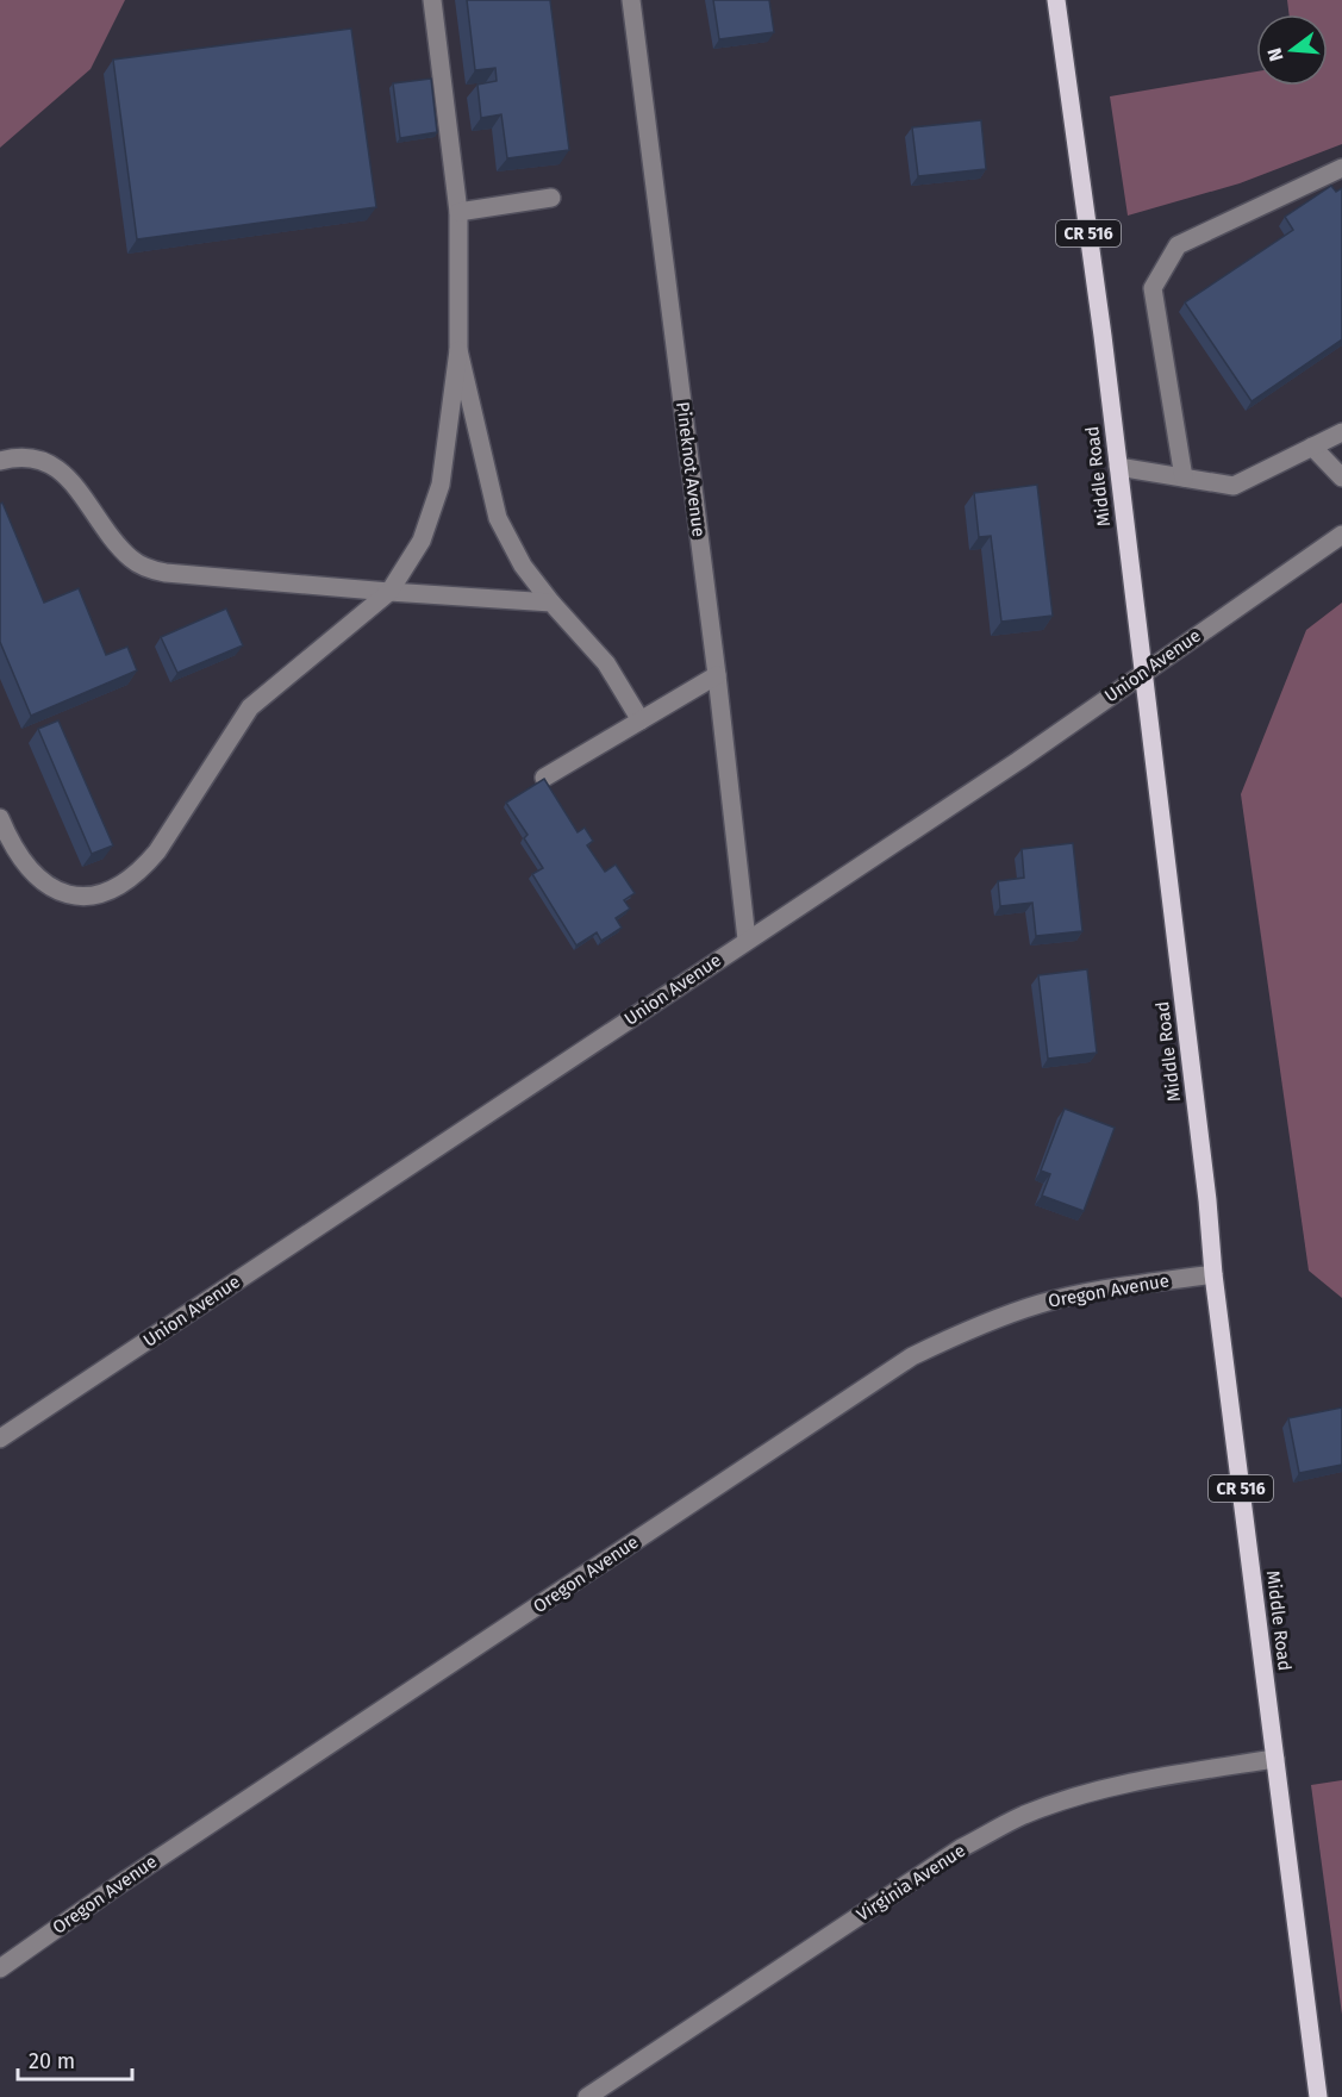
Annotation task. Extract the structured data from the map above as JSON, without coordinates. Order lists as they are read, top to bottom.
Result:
{
  "streets": {
    "main road": ["CR 516", "Middle Road"],
    "street": [
      "Pineknot Avenue",
      "Union Avenue",
      "Oregon Avenue",
      "Virginia Avenue"
    ]
  },
  "crossings": [
    ["Pineknot Avenue", "Union Avenue"],
    ["Middle Road", "Union Avenue"],
    ["Middle Road", "Oregon Avenue"],
    ["Middle Road", "Virginia Avenue"]
  ],
  "scale_bar": "20 m",
  "north": "left"
}
